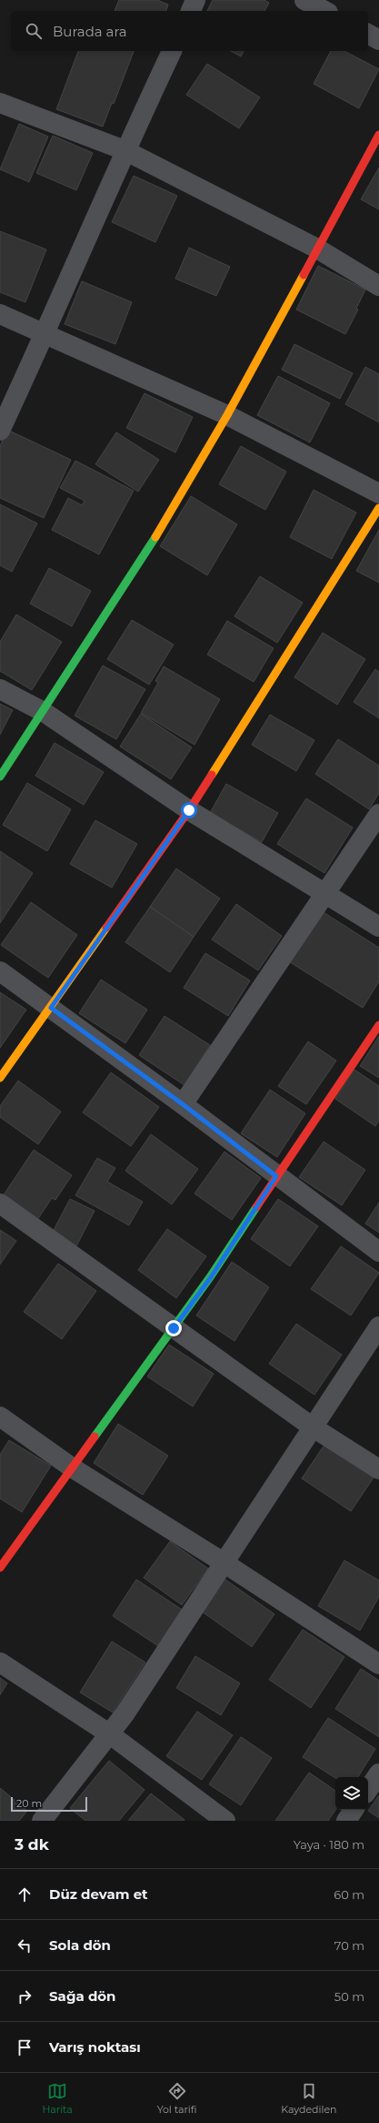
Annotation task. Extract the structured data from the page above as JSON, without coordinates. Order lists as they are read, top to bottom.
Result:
{
  "scale_bar": "20 m",
  "page": {
    "search": "Burada ara",
    "scale": "20 m",
    "heading": ["3 dk", "Yaya · 180 m"],
    "list": [
      ["Düz devam et", "60 m"],
      ["Sola dön", "70 m"],
      ["Sağa dön", "50 m"],
      "Varış noktası"
    ],
    "nav": ["Harita", "Yol tarifi", "Kaydedilen"]
  }
}
